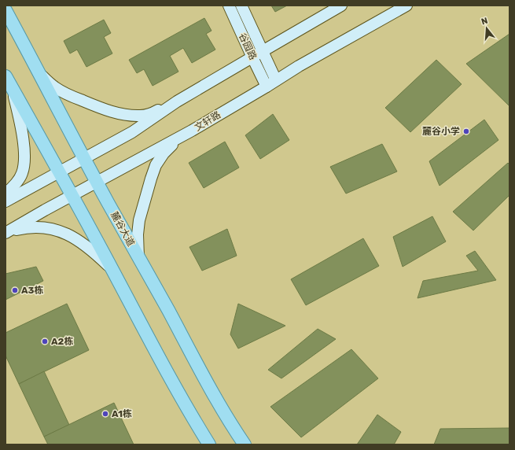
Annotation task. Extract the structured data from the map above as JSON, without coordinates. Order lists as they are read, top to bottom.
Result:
{
  "streets": {
    "main road": ["谷园路", "文轩路", "麓谷大道"]
  },
  "crossings": [
    ["谷园路", "文轩路"],
    ["文轩路", "麓谷大道"]
  ],
  "places": [
    "麓谷小学",
    "A3栋",
    "A2栋",
    "A1栋"
  ],
  "north": "top"
}
